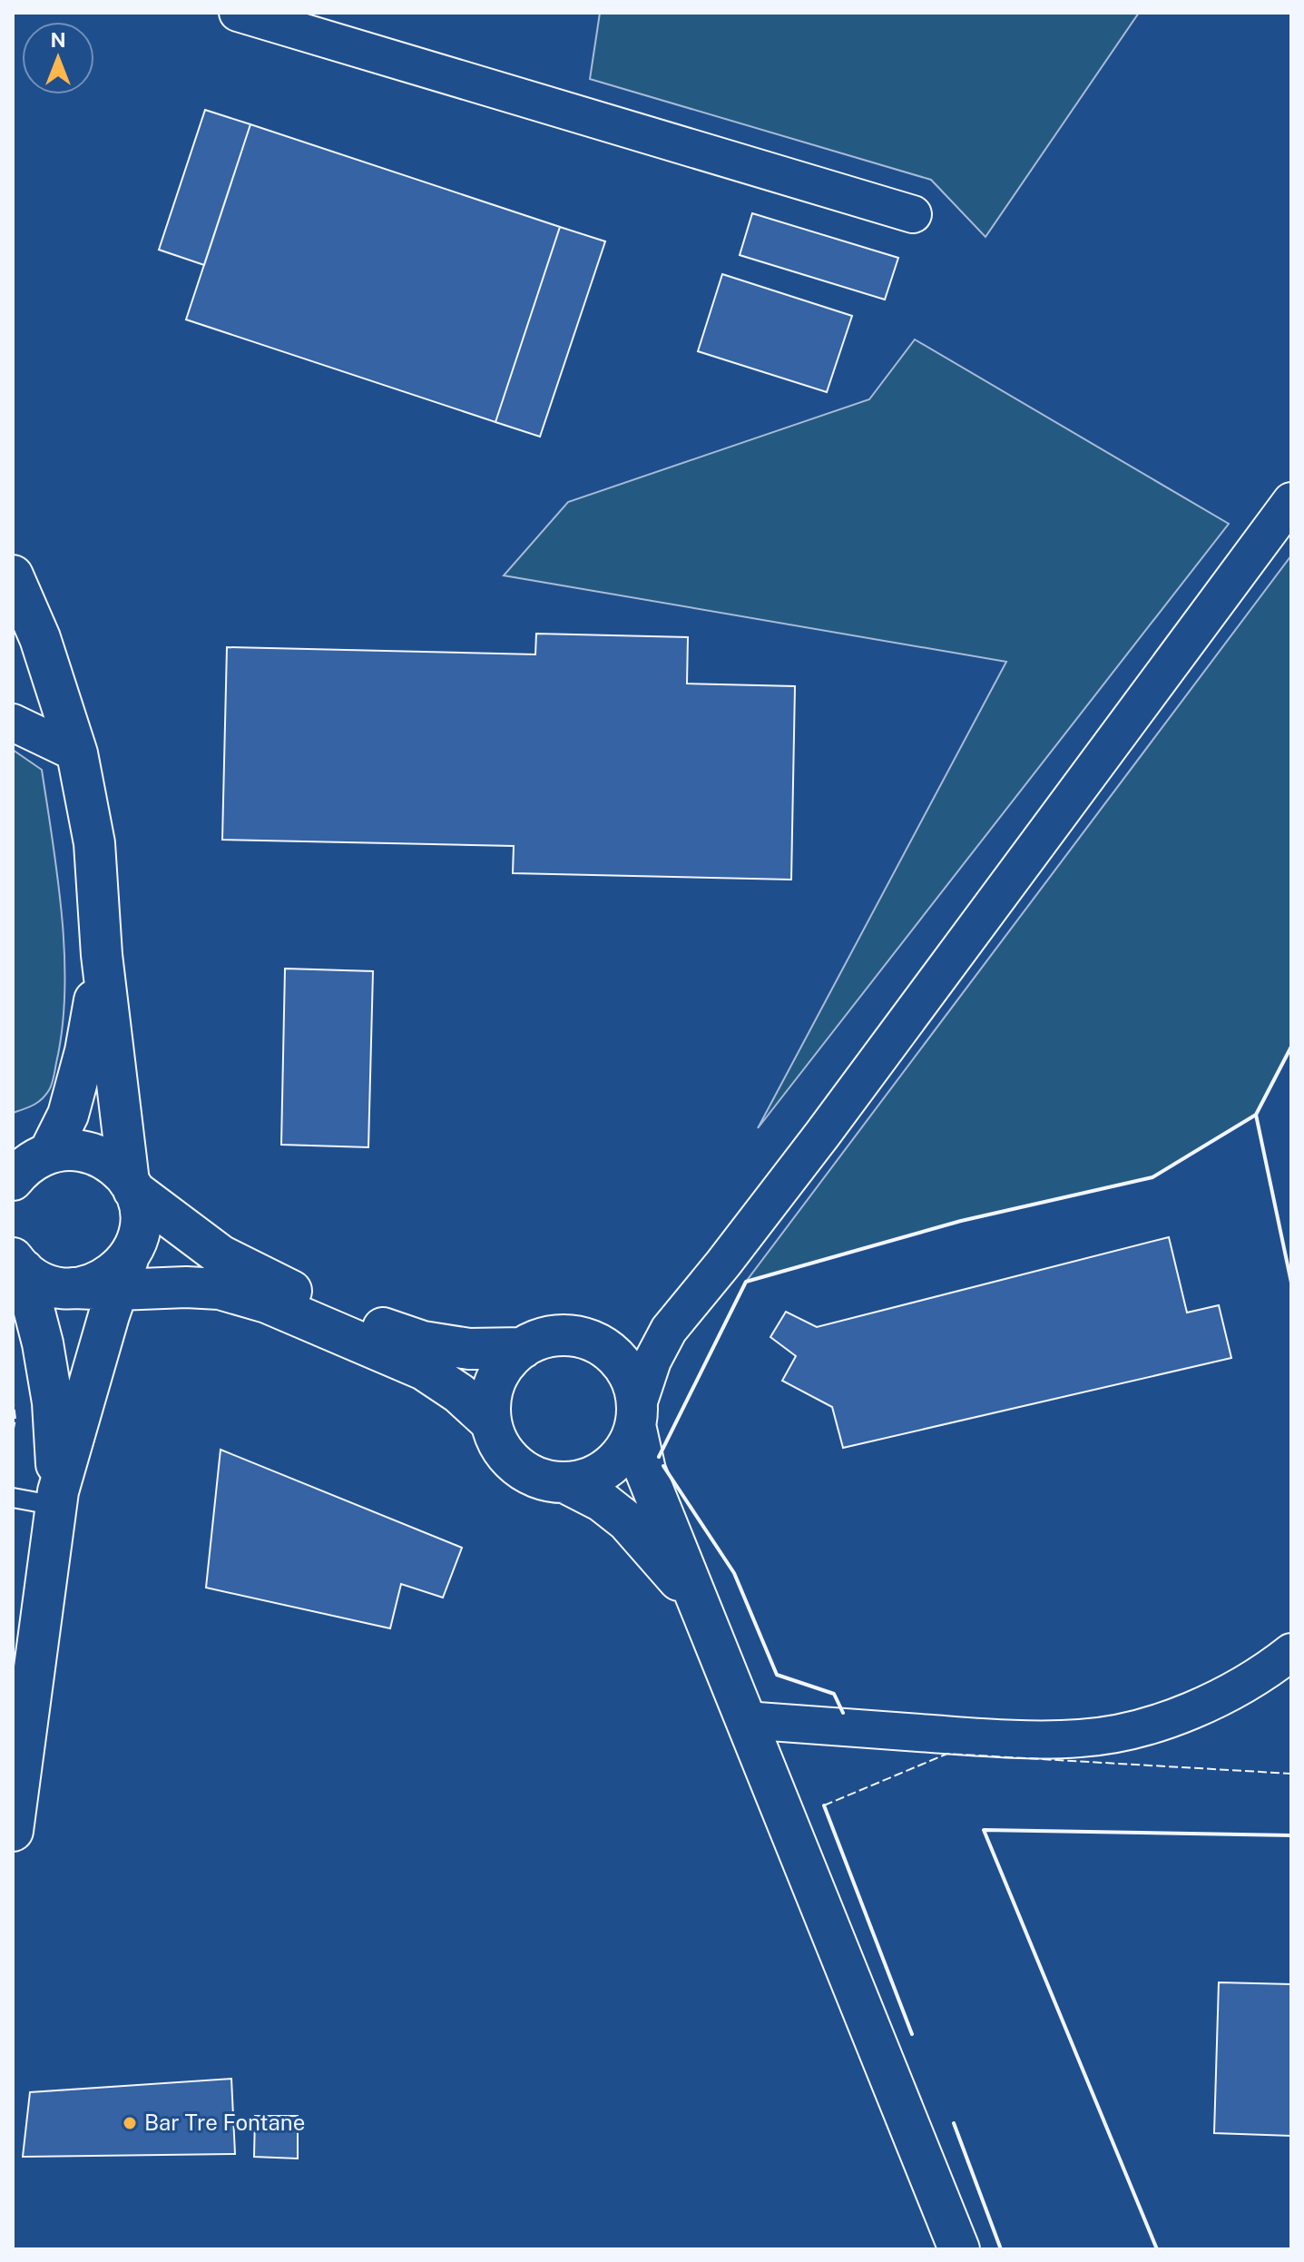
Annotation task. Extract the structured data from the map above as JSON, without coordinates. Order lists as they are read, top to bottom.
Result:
{
  "places": ["Bar Tre Fontane"],
  "north": "top"
}
